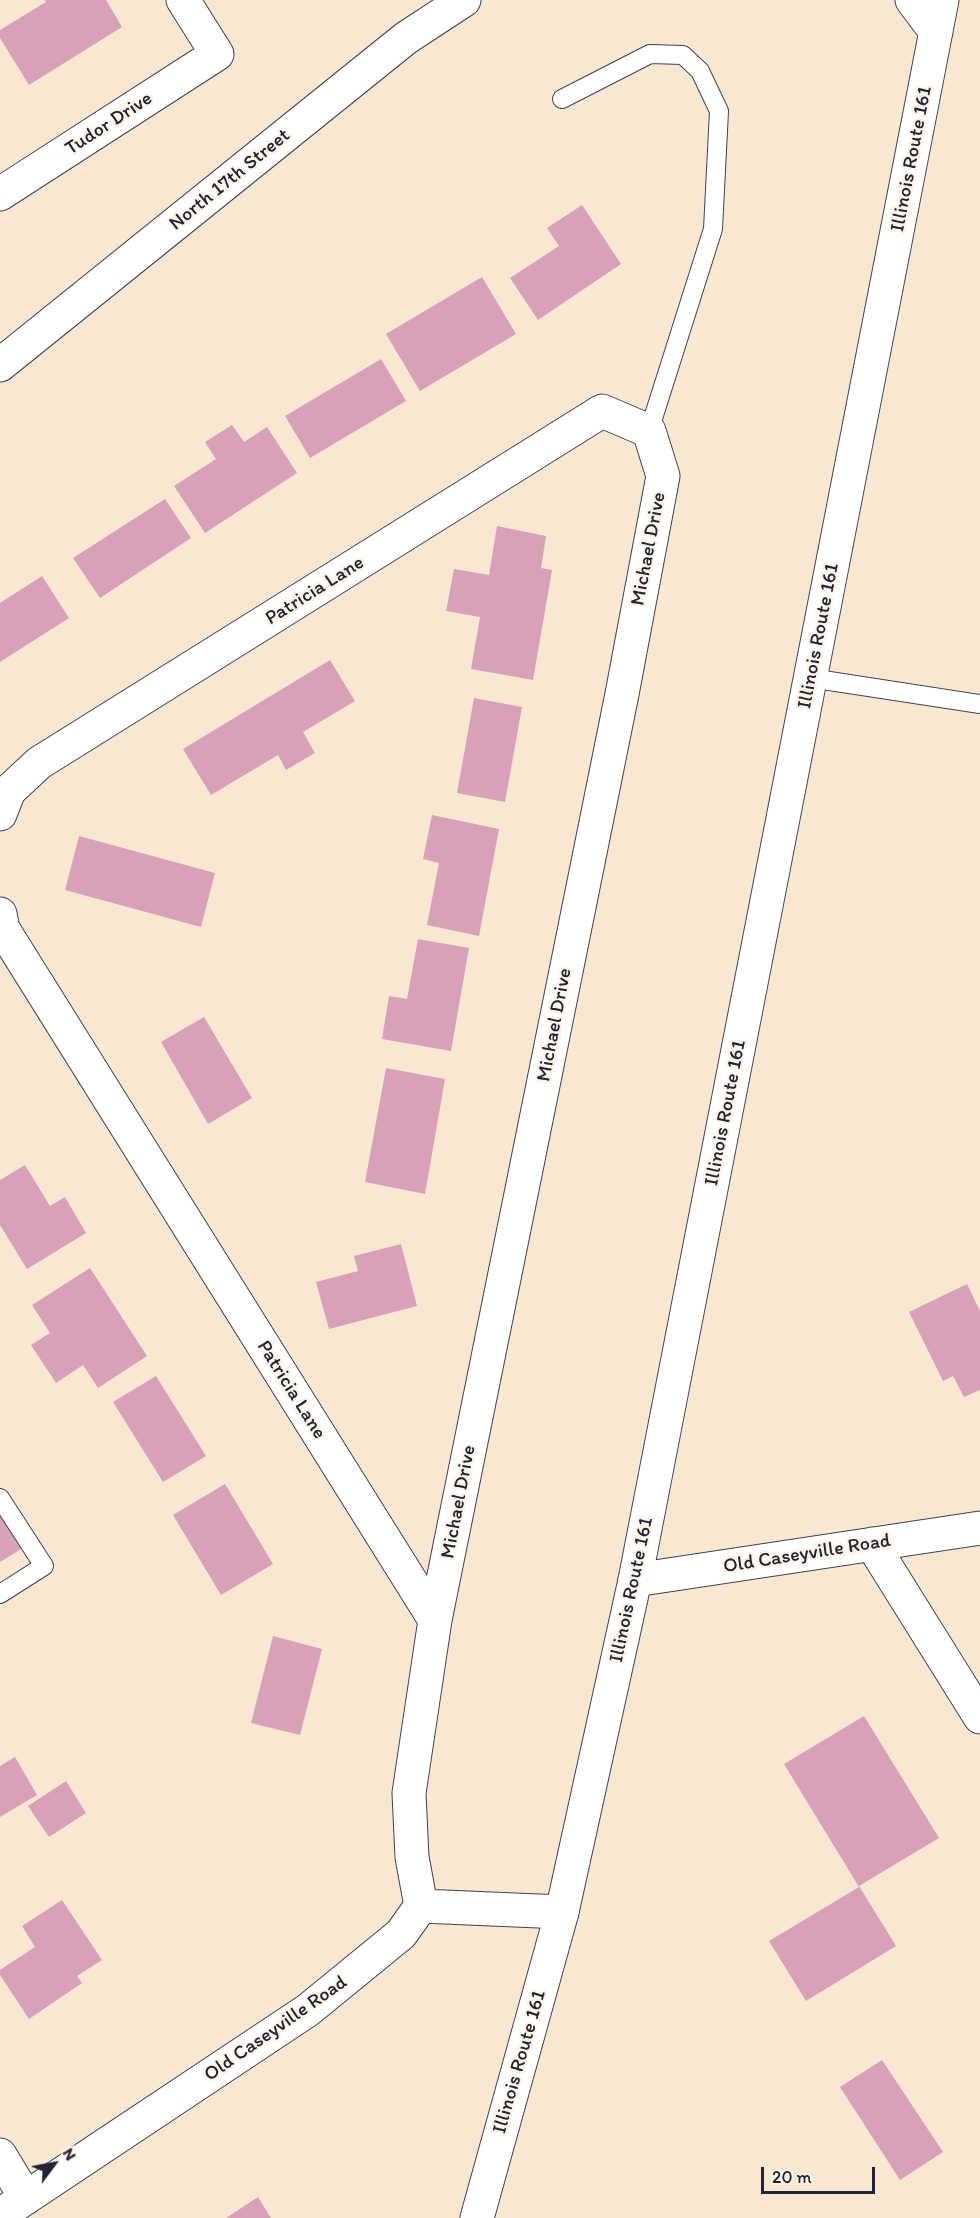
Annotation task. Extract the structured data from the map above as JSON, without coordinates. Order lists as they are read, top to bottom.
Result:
{
  "streets": {
    "street": [
      "Tudor Drive",
      "Illinois Route 161",
      "North 17th Street",
      "Michael Drive",
      "Patricia Lane",
      "Old Caseyville Road"
    ]
  },
  "crossings": [
    ["Illinois Route 161", "Old Caseyville Road"],
    ["Michael Drive", "Patricia Lane"]
  ],
  "scale_bar": "20 m",
  "north": "top right"
}
